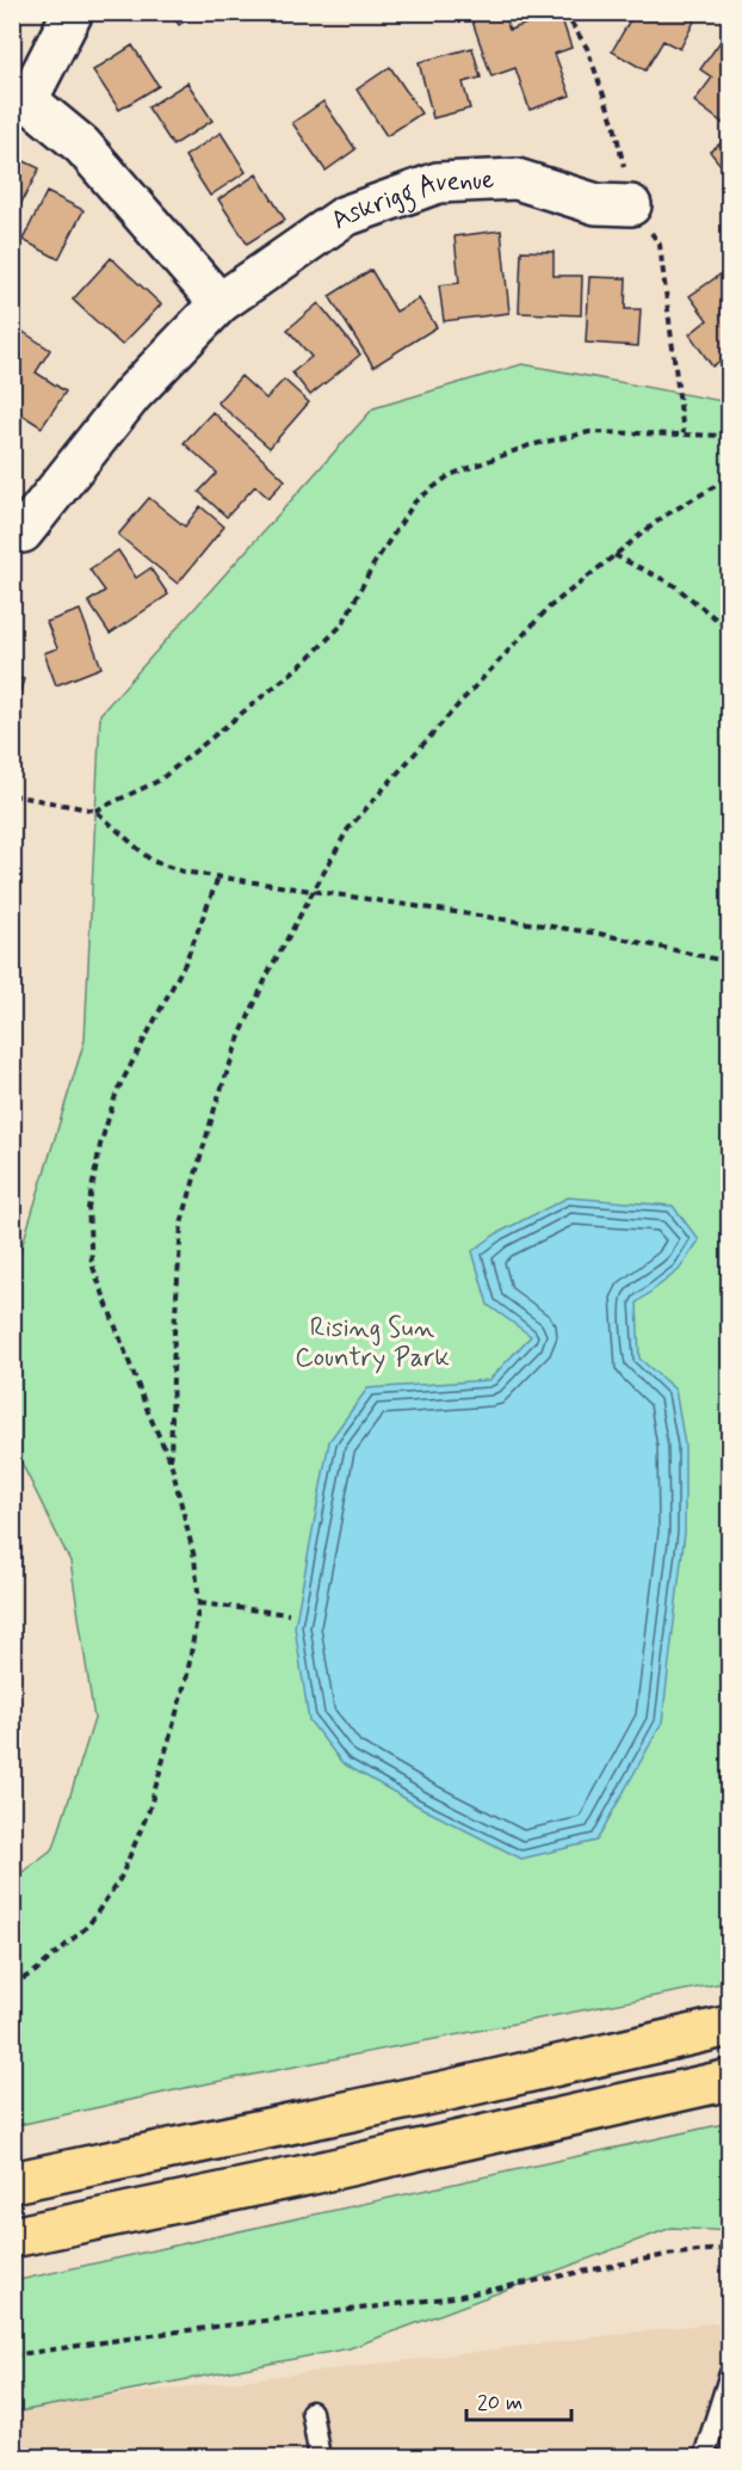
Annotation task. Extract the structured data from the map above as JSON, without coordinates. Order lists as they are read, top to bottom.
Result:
{
  "streets": {
    "street": ["Askrigg Avenue"]
  },
  "parks": ["Rising Sun Country Park"],
  "scale_bar": "20 m"
}
